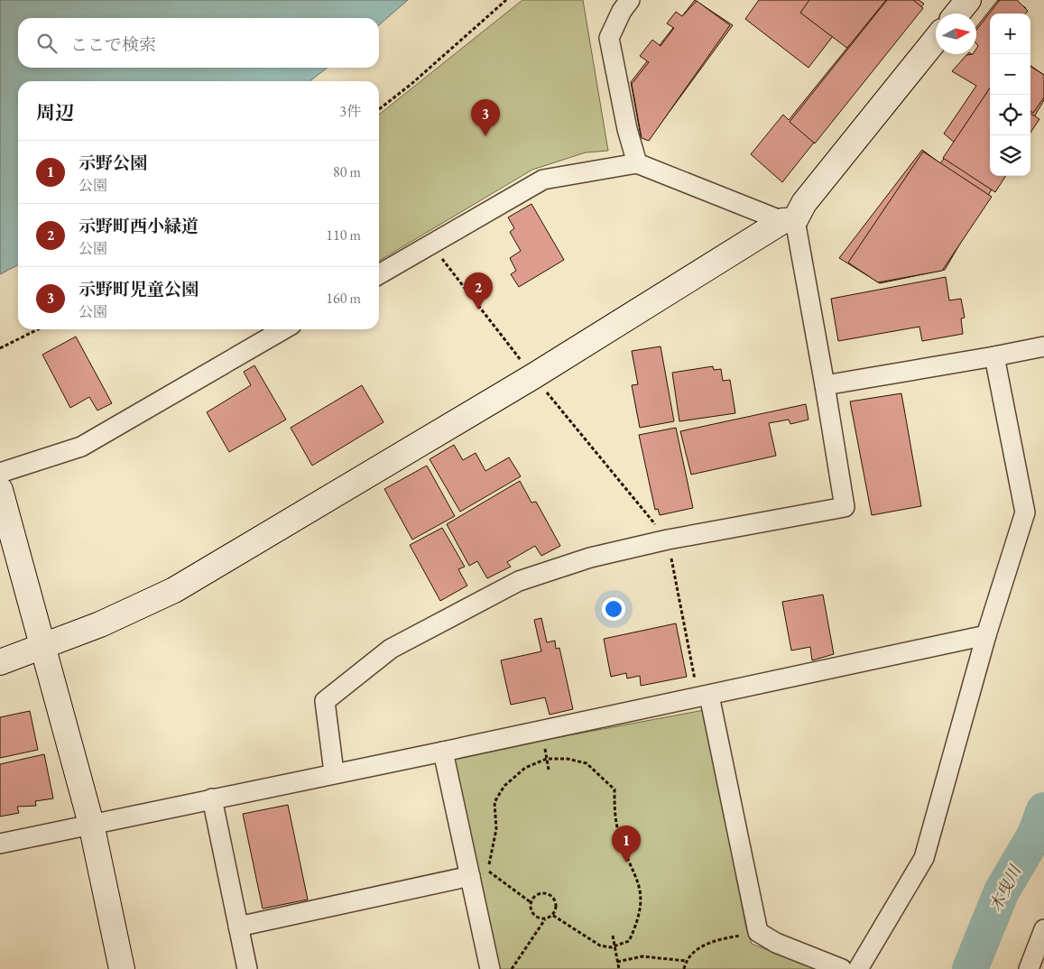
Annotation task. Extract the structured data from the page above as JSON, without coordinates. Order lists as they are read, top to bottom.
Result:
{
  "water": ["木曳川"],
  "north": "right",
  "page": {
    "map_buttons": ["+", "−"],
    "search": "ここで検索",
    "heading": ["周辺", "3件"],
    "pins": ["3", "2", "1"],
    "list": [
      {
        "mark": "1",
        "name": "示野公園",
        "note": "公園",
        "value": "80 m"
      },
      {
        "mark": "2",
        "name": "示野町西小緑道",
        "note": "公園",
        "value": "110 m"
      },
      {
        "mark": "3",
        "name": "示野町児童公園",
        "note": "公園",
        "value": "160 m"
      }
    ]
  }
}
